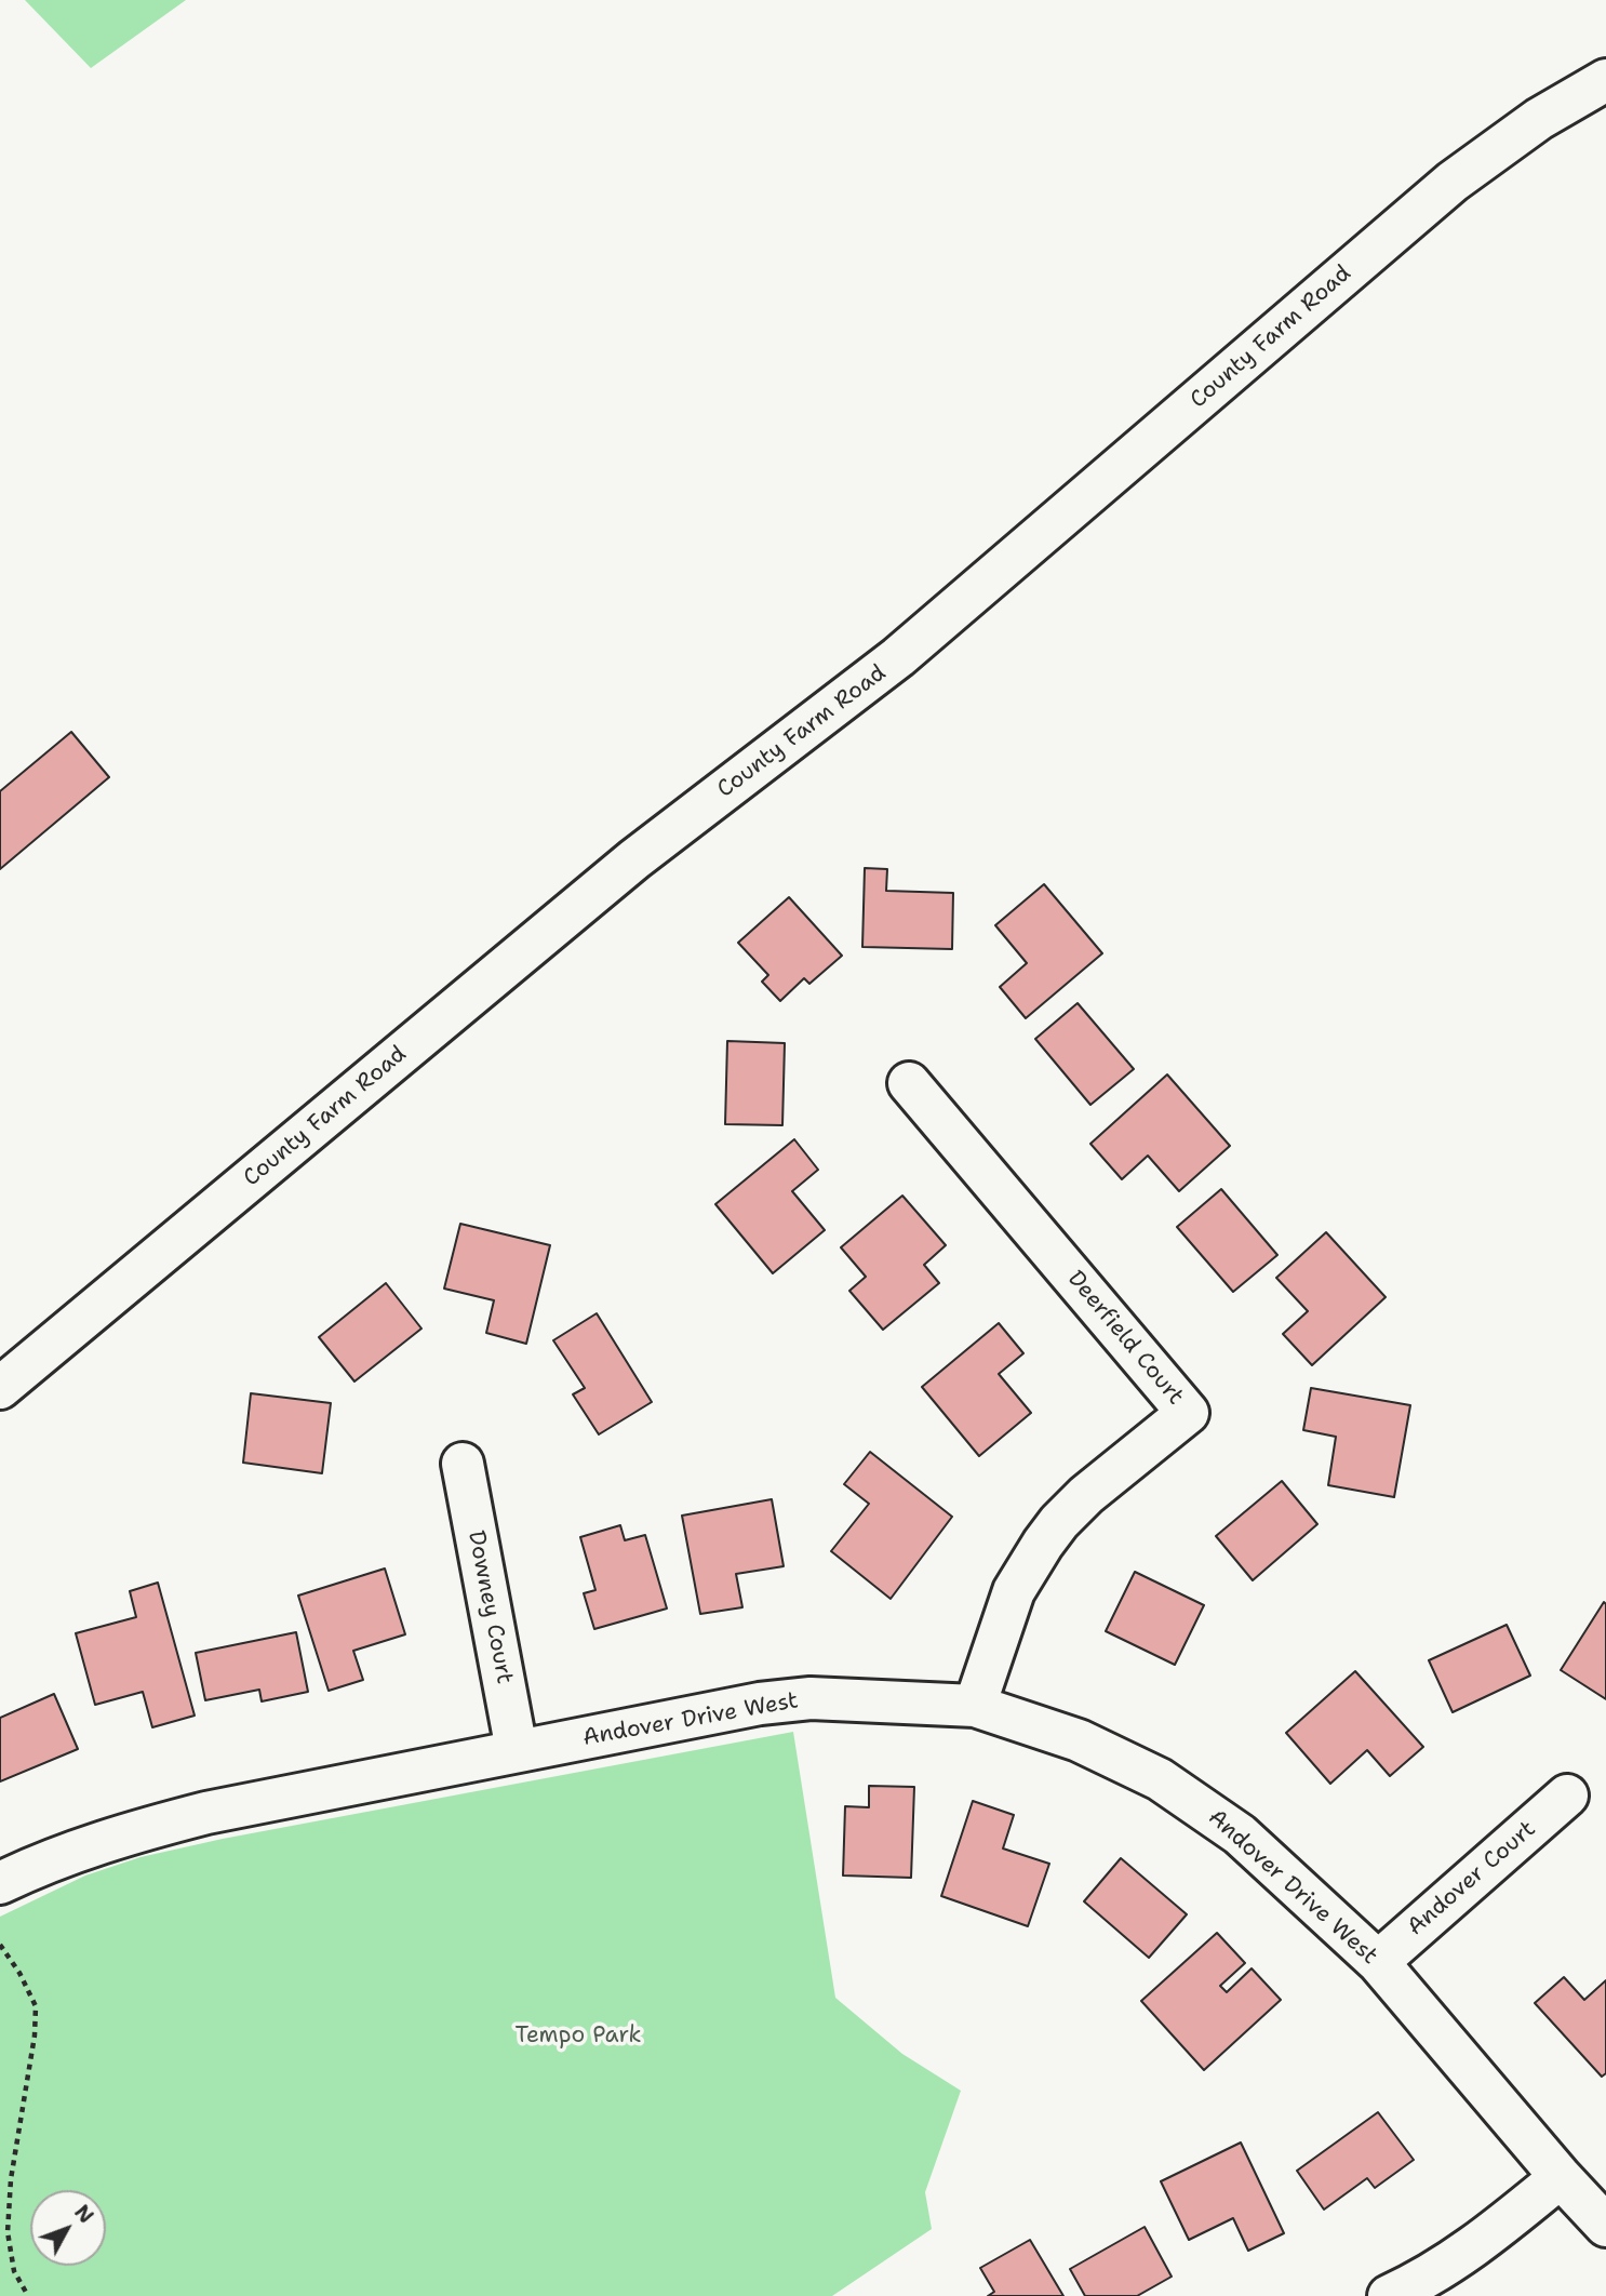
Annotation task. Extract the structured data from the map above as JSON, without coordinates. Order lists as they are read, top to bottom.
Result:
{
  "streets": {
    "street": [
      "County Farm Road",
      "Deerfield Court",
      "Downey Court",
      "Andover Drive West",
      "Andover Court"
    ]
  },
  "crossings": [
    ["Deerfield Court", "Andover Drive West"],
    ["Downey Court", "Andover Drive West"],
    ["Andover Drive West", "Andover Court"]
  ],
  "parks": ["Tempo Park"],
  "north": "top right"
}
